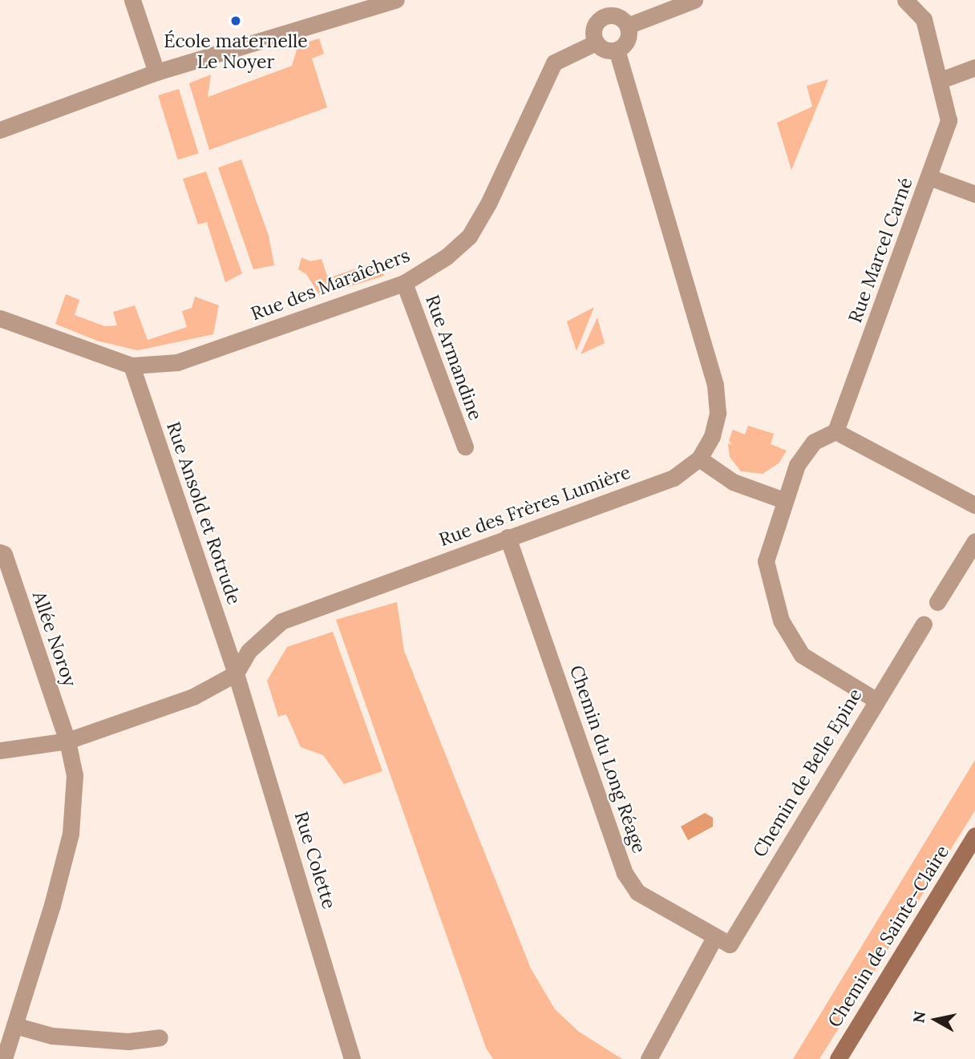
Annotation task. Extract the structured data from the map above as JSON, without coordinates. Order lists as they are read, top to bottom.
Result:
{
  "streets": {
    "main road": ["Chemin de Sainte-Claire"],
    "street": [
      "Rue Marcel Carné",
      "Rue des Maraîchers",
      "Rue Armandine",
      "Rue des Frères Lumière",
      "Rue Ansold et Rotrude",
      "Allée Noroy",
      "Chemin du Long Réage",
      "Chemin de Belle Epine",
      "Rue Colette"
    ]
  },
  "crossings": [
    ["Rue des Maraîchers", "Rue Armandine"],
    ["Rue des Maraîchers", "Rue des Frères Lumière"],
    ["Rue des Maraîchers", "Rue Ansold et Rotrude"],
    ["Rue des Frères Lumière", "Rue Ansold et Rotrude"],
    ["Rue des Frères Lumière", "Chemin du Long Réage"],
    ["Rue des Frères Lumière", "Rue Colette"],
    ["Rue Ansold et Rotrude", "Rue Colette"],
    ["Chemin du Long Réage", "Chemin de Belle Epine"]
  ],
  "places": ["École maternelle Le Noyer"],
  "north": "left"
}
